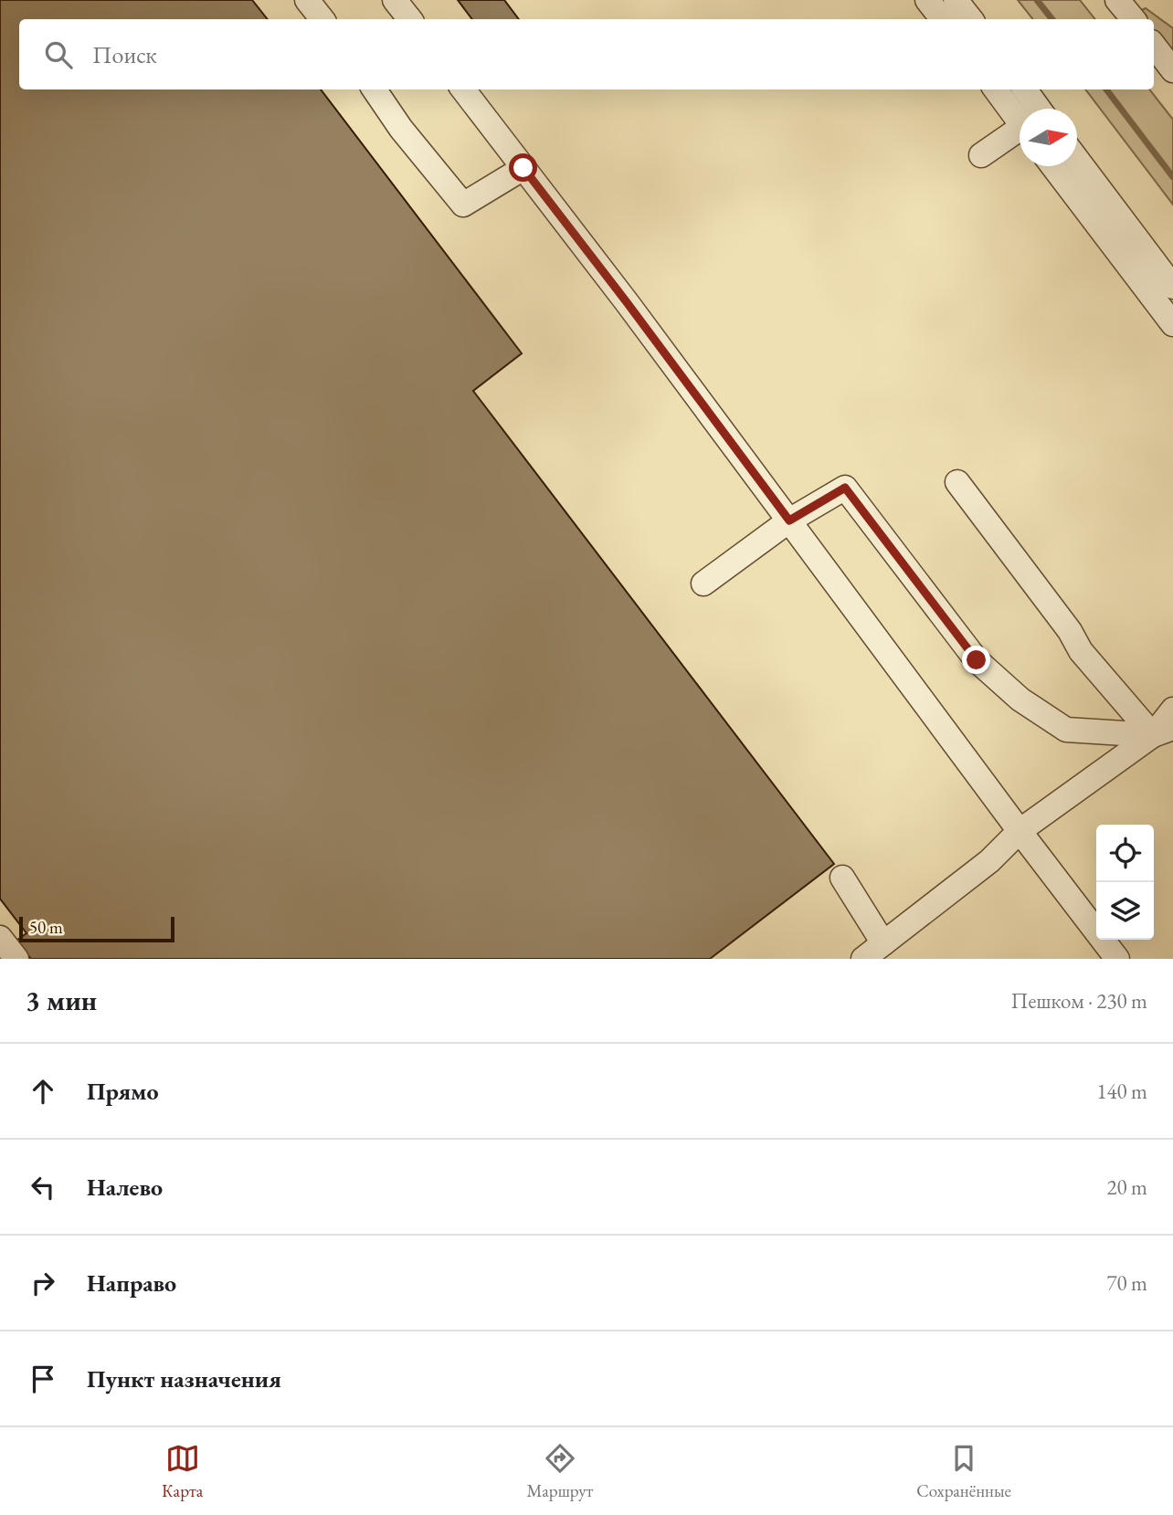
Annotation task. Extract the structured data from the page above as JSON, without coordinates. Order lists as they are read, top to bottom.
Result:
{
  "scale_bar": "50 m",
  "north": "right",
  "page": {
    "search": "Поиск",
    "scale": "50 m",
    "heading": ["3 мин", "Пешком · 230 m"],
    "list": [
      ["Прямо", "140 m"],
      ["Налево", "20 m"],
      ["Направо", "70 m"],
      "Пункт назначения"
    ],
    "nav": ["Карта", "Маршрут", "Сохранённые"]
  }
}
